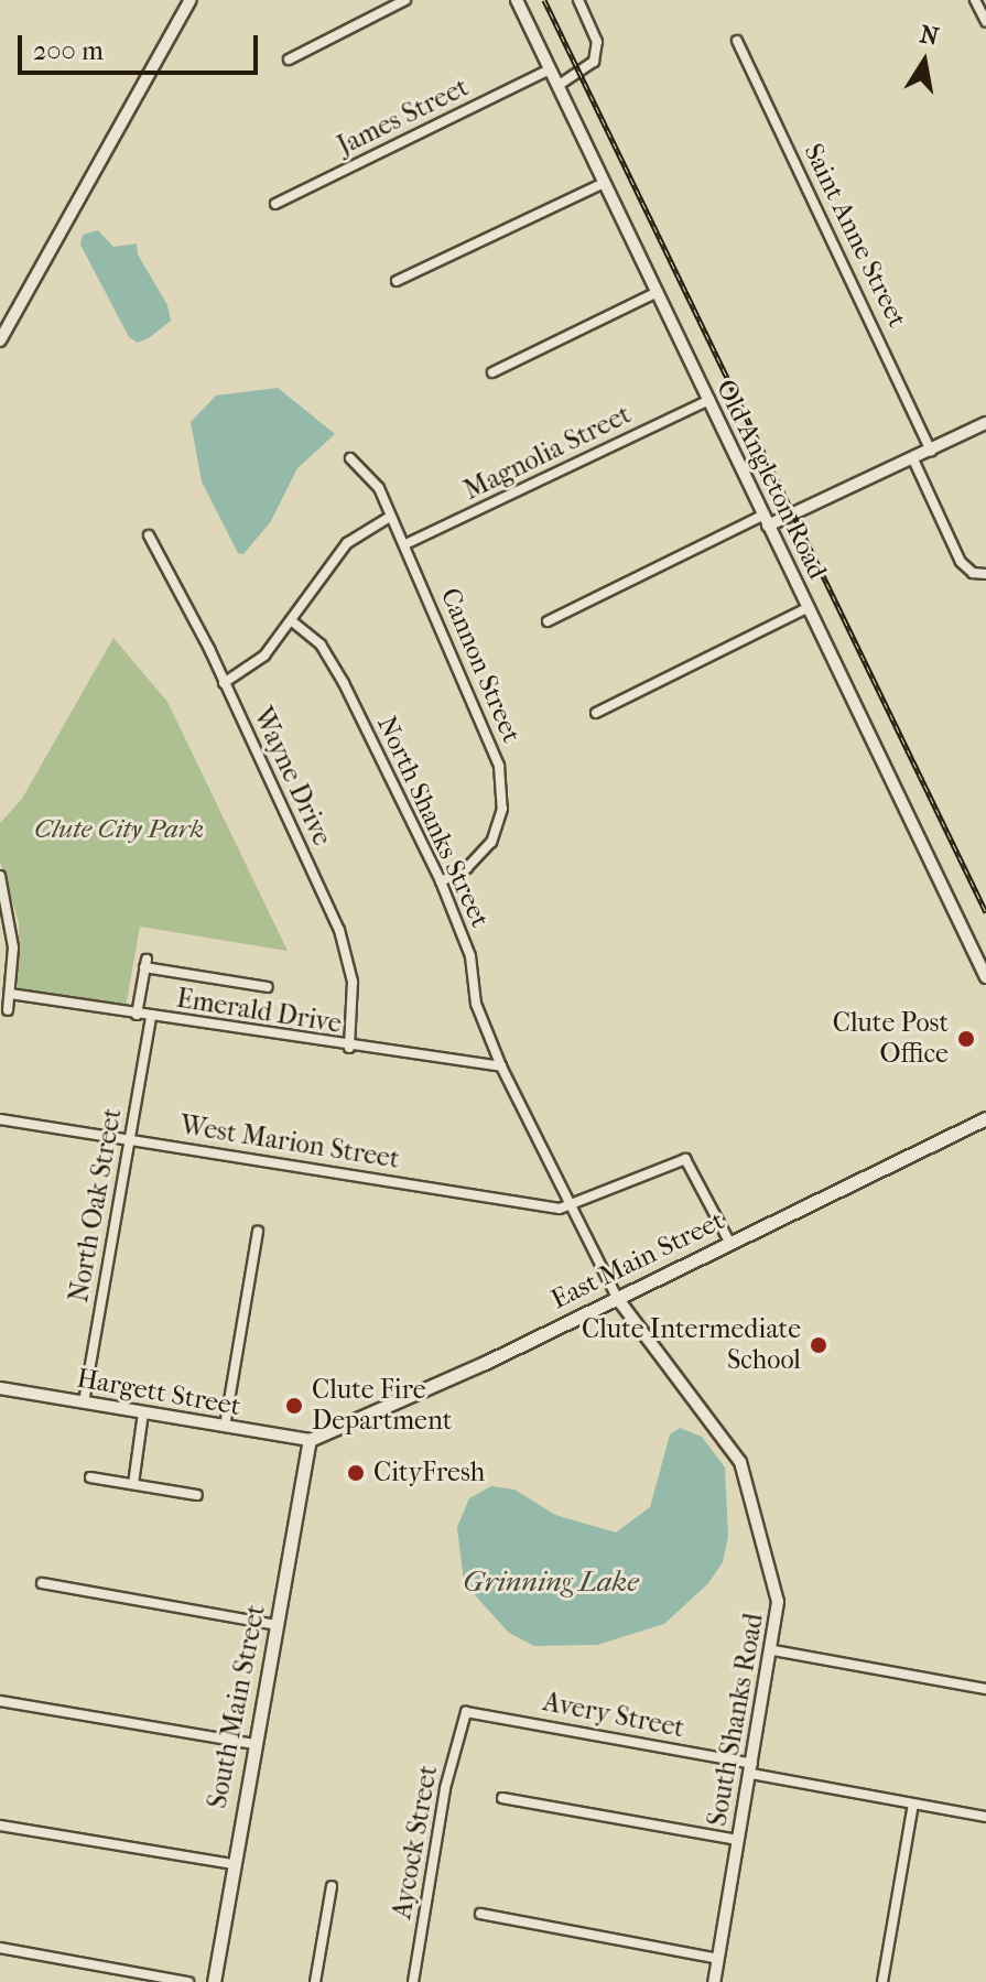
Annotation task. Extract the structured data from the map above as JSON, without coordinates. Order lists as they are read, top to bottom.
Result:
{
  "streets": {
    "main road": ["East Main Street", "South Main Street"],
    "street": [
      "James Street",
      "Saint Anne Street",
      "Magnolia Street",
      "Old Angleton Road",
      "Cannon Street",
      "Wayne Drive",
      "North Shanks Street",
      "Emerald Drive",
      "West Marion Street",
      "North Oak Street",
      "Hargett Street",
      "Avery Street",
      "South Shanks Road",
      "Aycock Street"
    ]
  },
  "crossings": [
    ["James Street", "Old Angleton Road"],
    ["Magnolia Street", "Old Angleton Road"],
    ["Magnolia Street", "Cannon Street"],
    ["Cannon Street", "North Shanks Street"],
    ["Wayne Drive", "Emerald Drive"],
    ["North Shanks Street", "Emerald Drive"],
    ["North Shanks Street", "West Marion Street"],
    ["North Shanks Street", "East Main Street"],
    ["North Shanks Street", "South Shanks Road"],
    ["Emerald Drive", "North Oak Street"],
    ["West Marion Street", "North Oak Street"],
    ["North Oak Street", "Hargett Street"],
    ["East Main Street", "Hargett Street"],
    ["East Main Street", "South Main Street"],
    ["East Main Street", "South Shanks Road"],
    ["Hargett Street", "South Main Street"],
    ["Avery Street", "South Shanks Road"],
    ["Avery Street", "Aycock Street"]
  ],
  "water": ["Grinning Lake"],
  "parks": ["Clute City Park"],
  "places": [
    "Clute Post Office",
    "Clute Intermediate School",
    "Clute Fire Department",
    "CityFresh"
  ],
  "scale_bar": "200 m",
  "north": "top"
}
